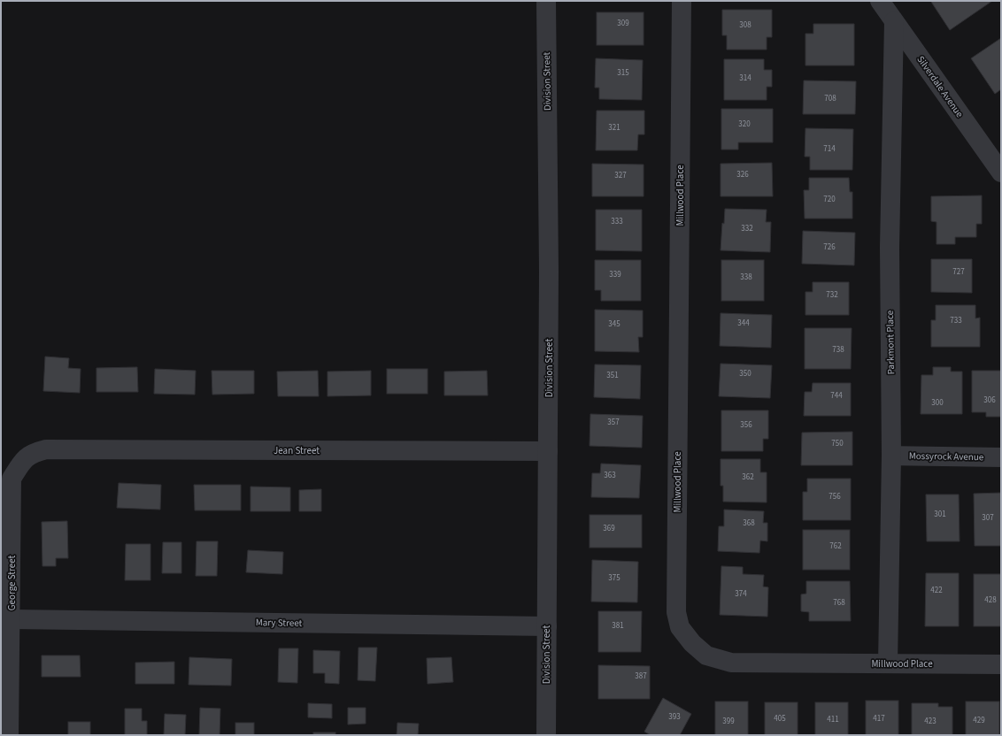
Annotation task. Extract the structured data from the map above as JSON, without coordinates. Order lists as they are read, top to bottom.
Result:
{
  "streets": {
    "street": [
      "Division Street",
      "Silverdale Avenue",
      "Millwood Place",
      "Parkmont Place",
      "Jean Street",
      "Mossyrock Avenue",
      "George Street",
      "Mary Street"
    ]
  },
  "crossings": [
    ["Division Street", "Jean Street"],
    ["Division Street", "Mary Street"],
    ["Silverdale Avenue", "Parkmont Place"],
    ["Millwood Place", "Parkmont Place"],
    ["Parkmont Place", "Mossyrock Avenue"],
    ["Jean Street", "George Street"],
    ["George Street", "Mary Street"]
  ],
  "house_numbers": [
    "309",
    "308",
    "315",
    "314",
    "708",
    "320",
    "321",
    "714",
    "326",
    "327",
    "720",
    "333",
    "332",
    "726",
    "727",
    "339",
    "338",
    "732",
    "733",
    "344",
    "345",
    "738",
    "350",
    "351",
    "744",
    "306",
    "300",
    "357",
    "356",
    "750",
    "363",
    "362",
    "756",
    "301",
    "307",
    "368",
    "369",
    "762",
    "375",
    "422",
    "374",
    "428",
    "768",
    "381",
    "387",
    "393",
    "405",
    "417",
    "411",
    "429",
    "399",
    "423"
  ]
}
